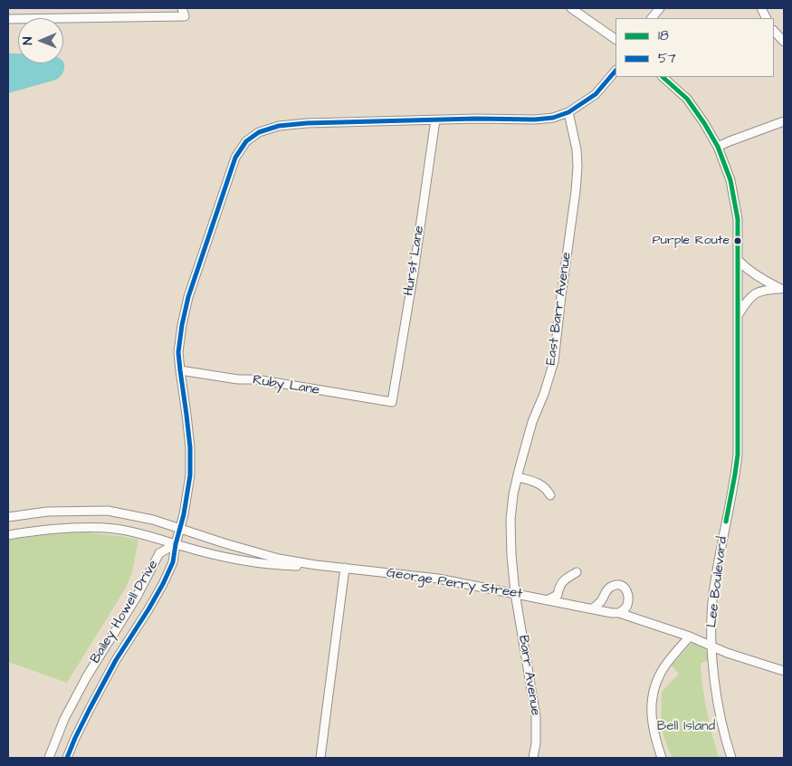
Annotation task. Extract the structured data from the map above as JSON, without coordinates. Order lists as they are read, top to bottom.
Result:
{
  "streets": {
    "street": [
      "Hurst Lane",
      "East Barr Avenue",
      "Ruby Lane",
      "Lee Boulevard",
      "George Perry Street",
      "Bailey Howell Drive",
      "Barr Avenue"
    ]
  },
  "crossings": [
    ["Hurst Lane", "Ruby Lane"],
    ["East Barr Avenue", "George Perry Street"],
    ["East Barr Avenue", "Barr Avenue"],
    ["Lee Boulevard", "George Perry Street"],
    ["George Perry Street", "Bailey Howell Drive"],
    ["George Perry Street", "Barr Avenue"]
  ],
  "parks": ["Bell Island"],
  "places": ["Purple Route"],
  "lines": ["transit line 57", "transit line 18"],
  "legend": ["18", "57"],
  "north": "left"
}
